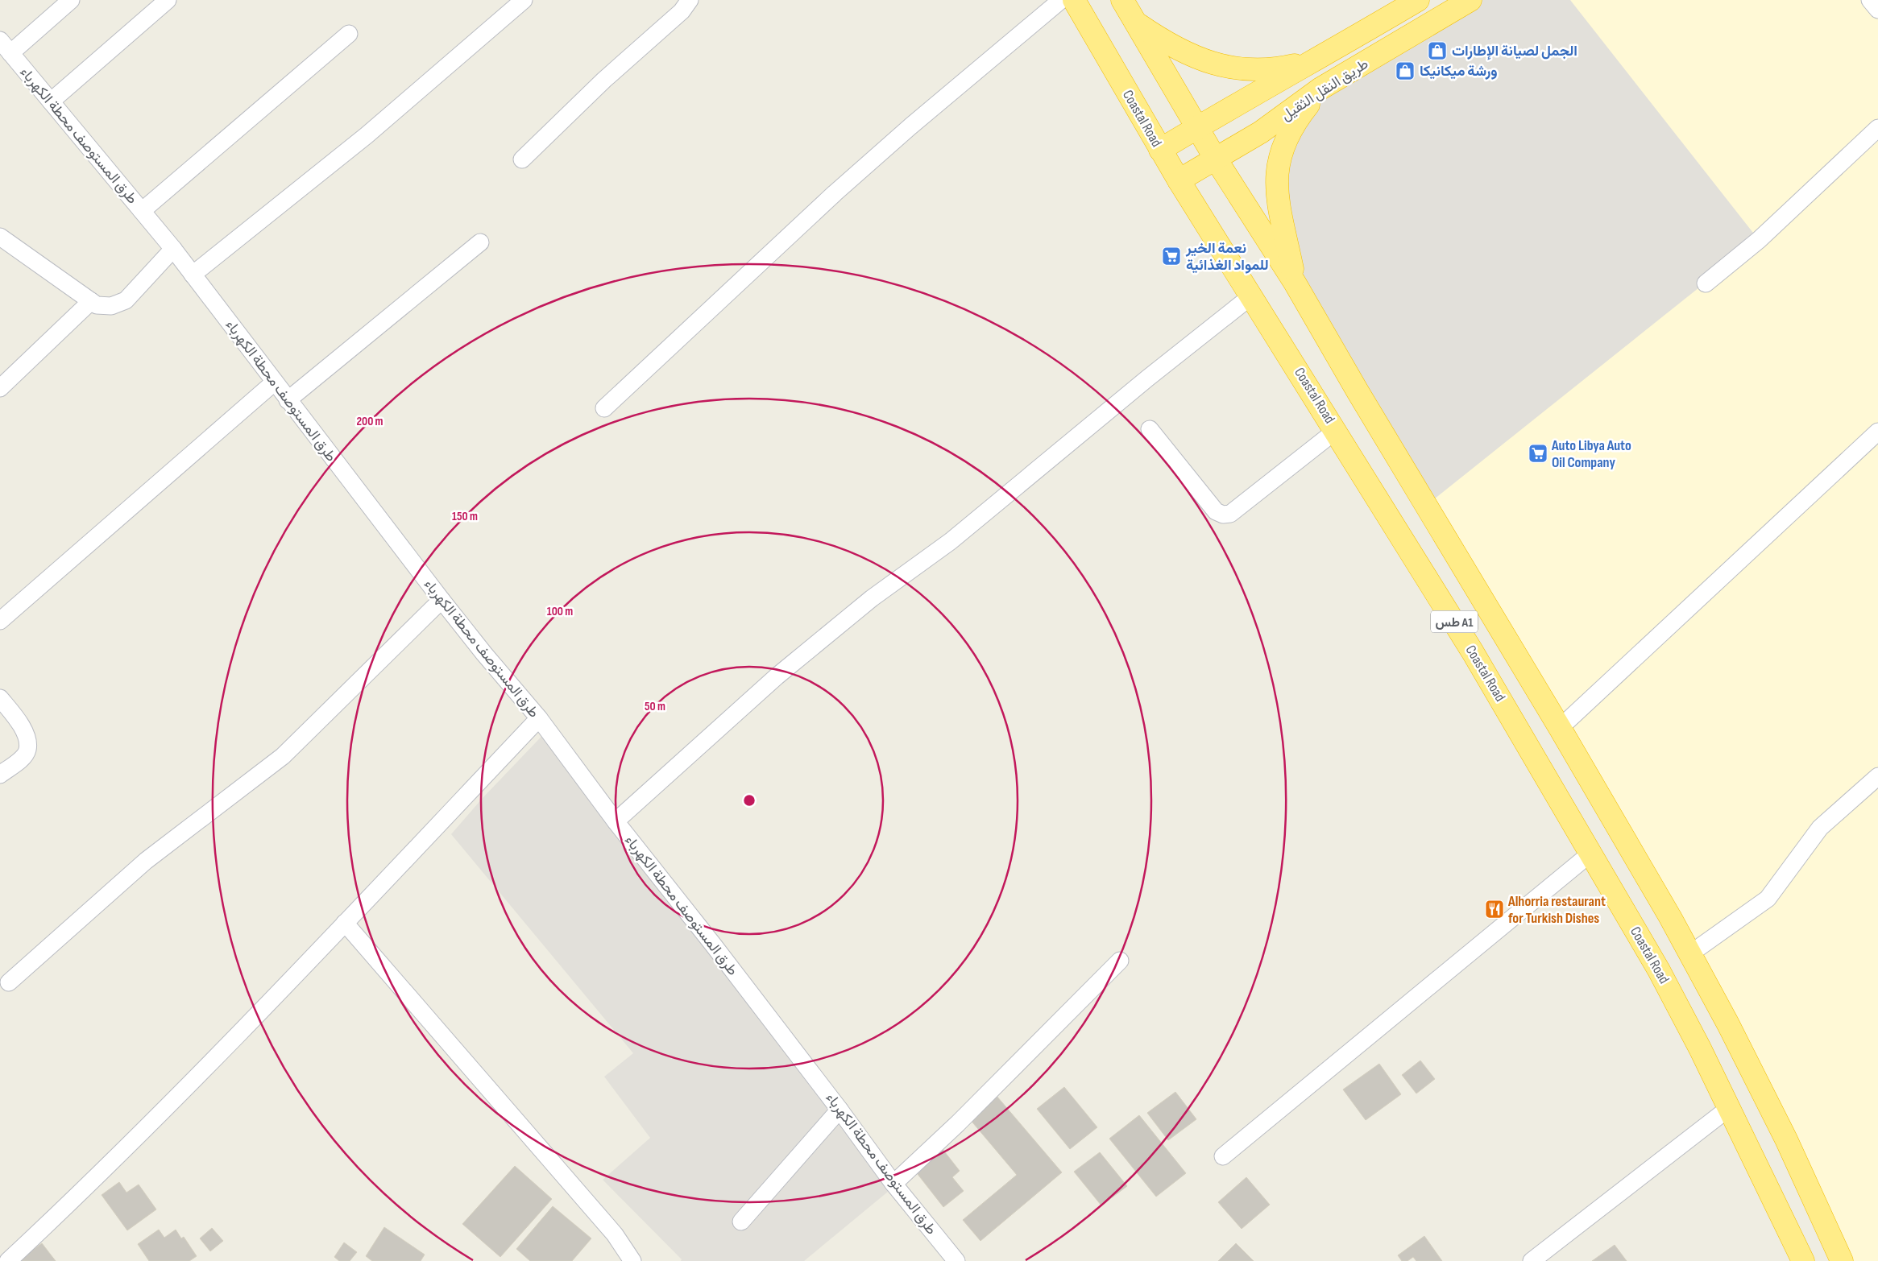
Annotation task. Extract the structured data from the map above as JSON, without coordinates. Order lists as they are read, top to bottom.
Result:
{
  "streets": {
    "highway": ["طريق النقل الثقيل", "Coastal Road", "طس A1"],
    "street": ["طرق المستوصف محطة الكهرباء"]
  },
  "crossings": [
    ["طريق النقل الثقيل", "Coastal Road"],
    ["طريق النقل الثقيل", "طس A1"]
  ],
  "places": {
    "shop": ["الجمل لصيانة الإطارات", "ورشة ميكانيكا"],
    "supermarket": ["نعمة الخير للمواد الغذائية", "Auto Libya Auto Oil Company"],
    "restaurant": ["Alhorria restaurant for Turkish Dishes"]
  },
  "rings": [
    "200 m",
    "150 m",
    "100 m",
    "50 m"
  ]
}
